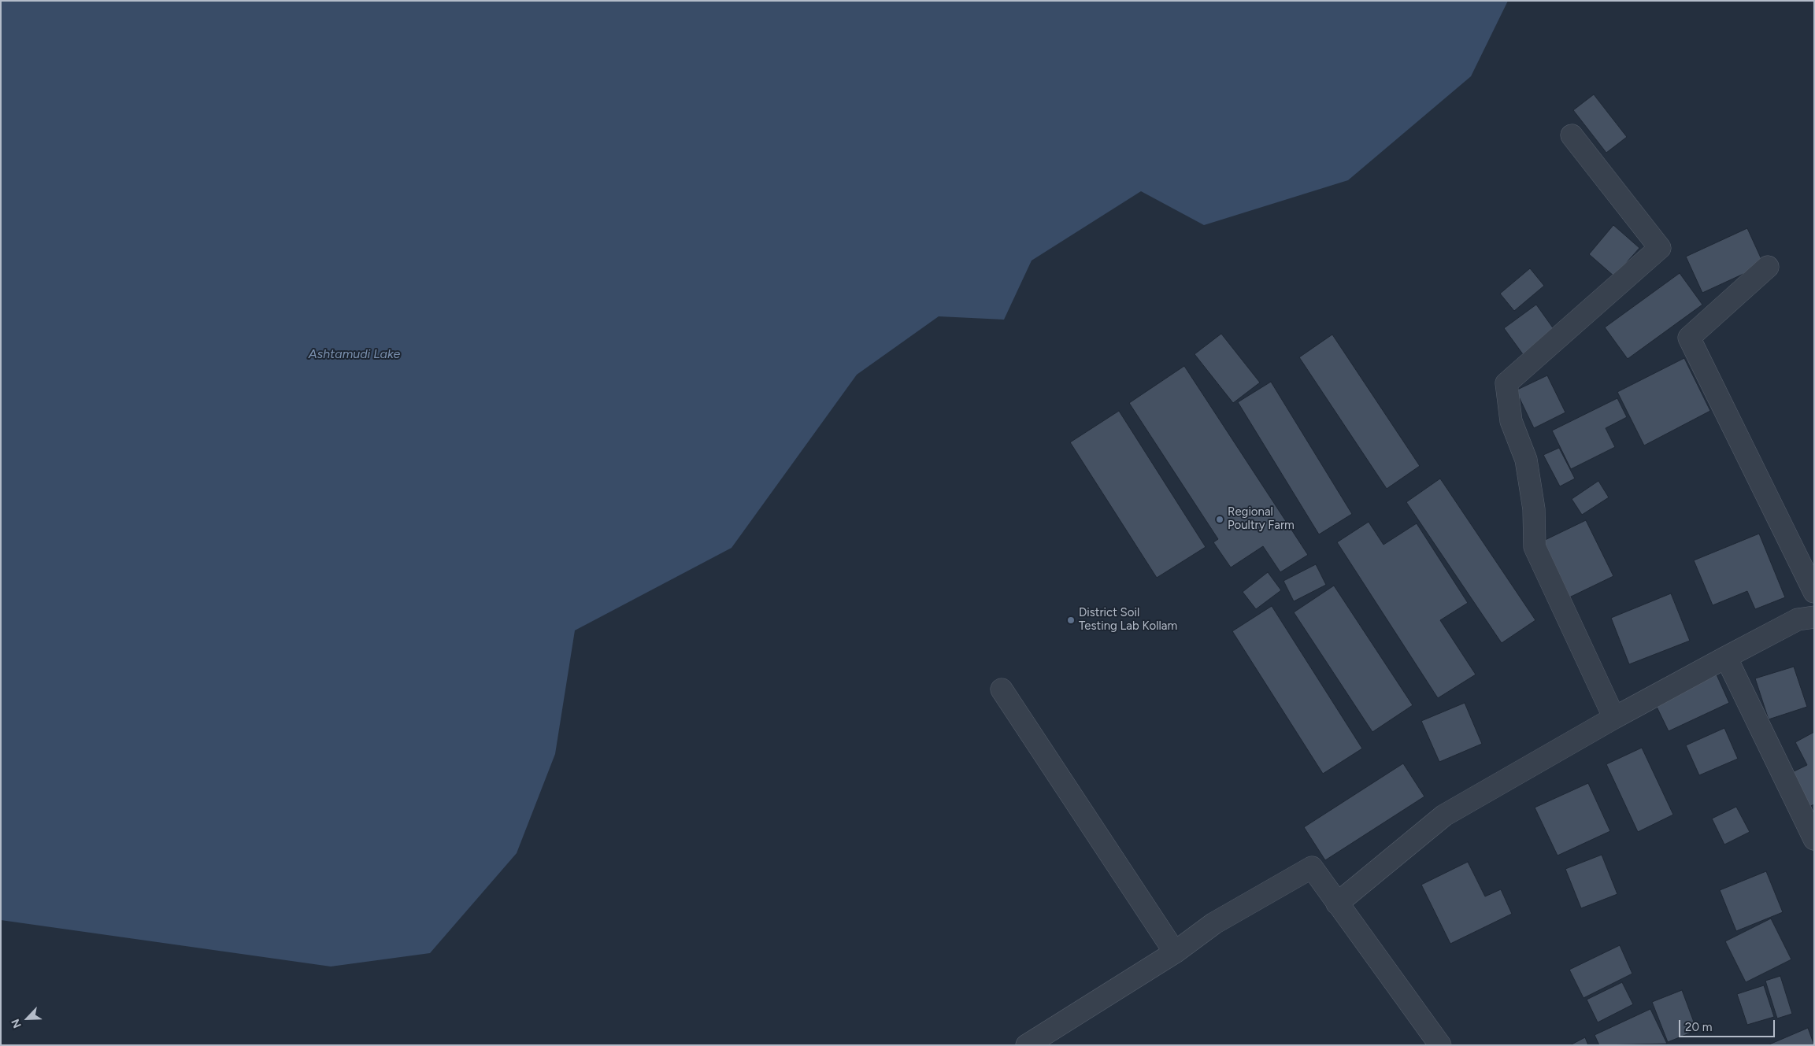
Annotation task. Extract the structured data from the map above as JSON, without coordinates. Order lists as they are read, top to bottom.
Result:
{
  "water": ["Ashtamudi Lake"],
  "places": ["Regional Poultry Farm", "District Soil Testing Lab Kollam"],
  "scale_bar": "20 m",
  "north": "bottom left"
}
